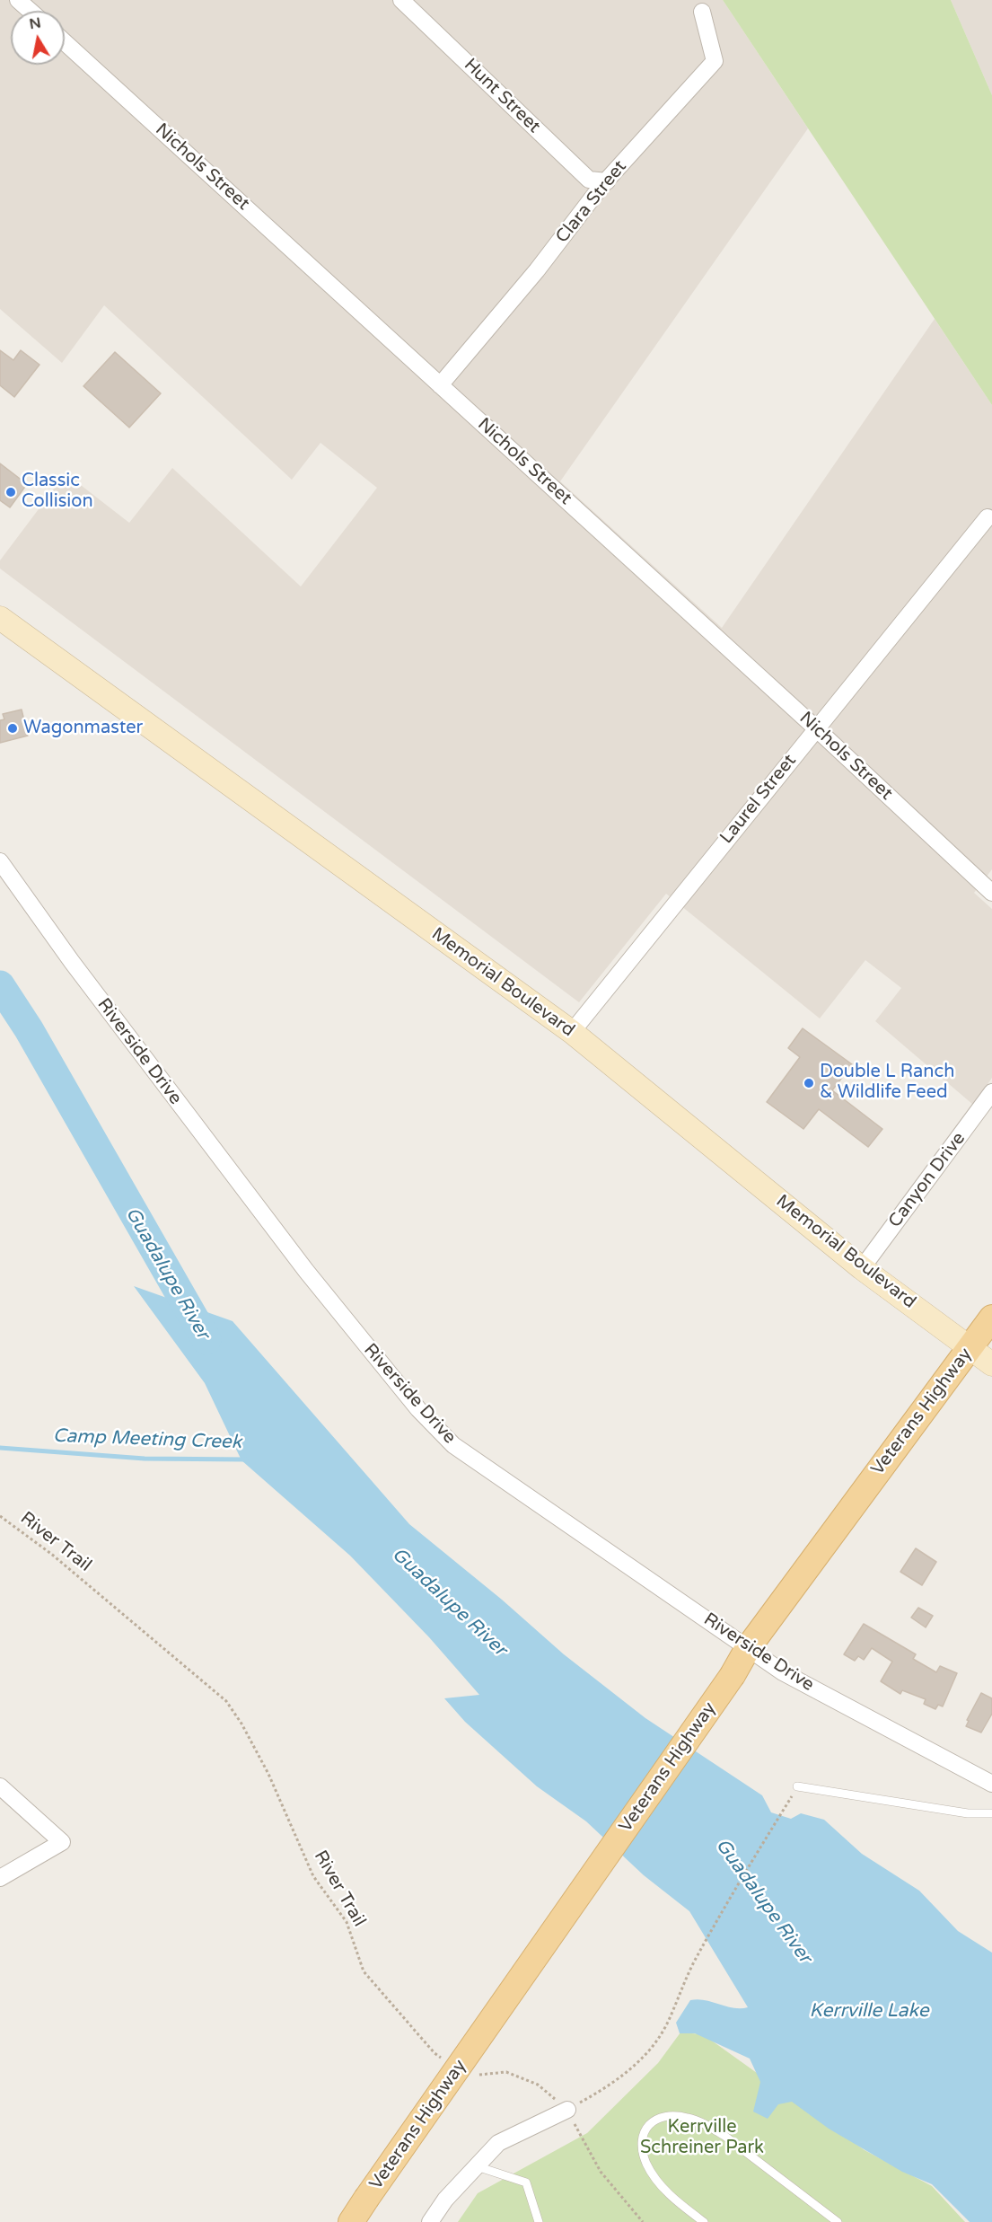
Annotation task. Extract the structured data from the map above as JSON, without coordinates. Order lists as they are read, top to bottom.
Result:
{
  "streets": {
    "main road": ["Memorial Boulevard", "Veterans Highway"],
    "street": [
      "Hunt Street",
      "Nichols Street",
      "Clara Street",
      "Laurel Street",
      "Riverside Drive",
      "Canyon Drive"
    ],
    "path": ["River Trail"]
  },
  "crossings": [
    ["Hunt Street", "Clara Street"],
    ["Nichols Street", "Clara Street"],
    ["Nichols Street", "Laurel Street"],
    ["Laurel Street", "Memorial Boulevard"],
    ["Memorial Boulevard", "Canyon Drive"],
    ["Memorial Boulevard", "Veterans Highway"],
    ["Riverside Drive", "Veterans Highway"]
  ],
  "water": ["Guadalupe River", "Camp Meeting Creek", "Kerrville Lake"],
  "parks": ["Kerrville Schreiner Park"],
  "places": ["Classic Collision", "Wagonmaster", "Double L Ranch & Wildlife Feed"],
  "north": "top"
}
